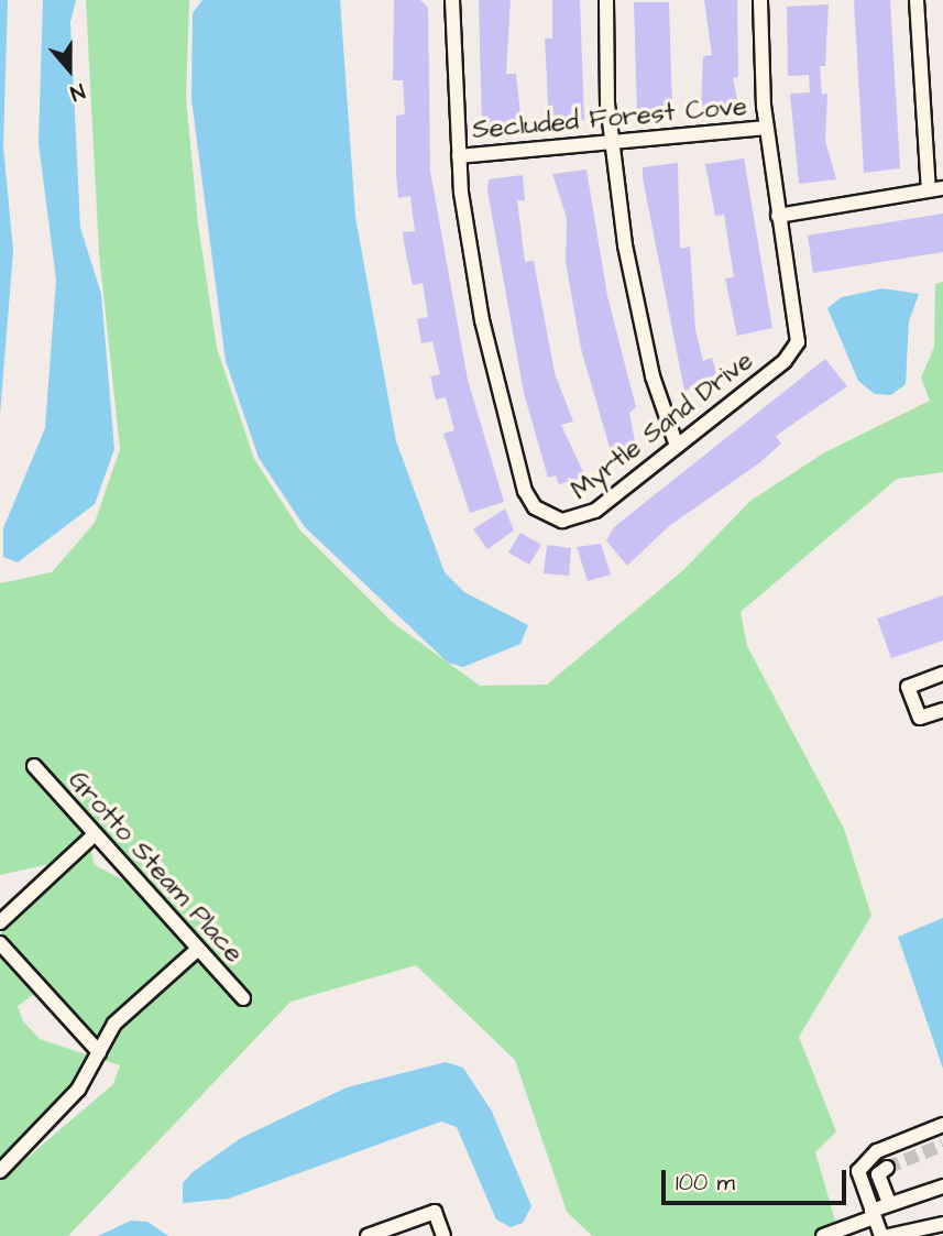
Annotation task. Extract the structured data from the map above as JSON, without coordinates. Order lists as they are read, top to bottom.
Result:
{
  "streets": {
    "street": ["Secluded Forest Cove", "Myrtle Sand Drive", "Grotto Steam Place"]
  },
  "crossings": [
    ["Secluded Forest Cove", "Myrtle Sand Drive"]
  ],
  "scale_bar": "100 m",
  "north": "bottom"
}
